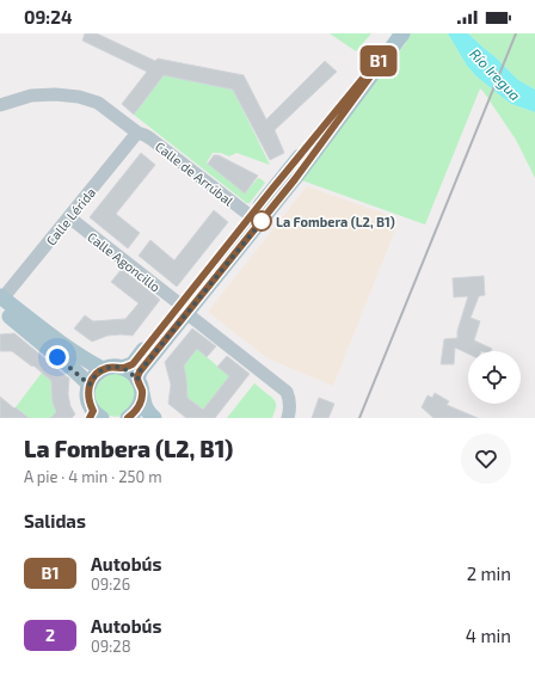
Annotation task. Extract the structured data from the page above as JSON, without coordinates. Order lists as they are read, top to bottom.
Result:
{
  "streets": {
    "street": ["Calle de Arrúbal", "Calle Lérida", "Calle Agoncillo"]
  },
  "crossings": [
    ["Calle de Arrúbal", "Calle Lérida"],
    ["Calle Lérida", "Calle Agoncillo"]
  ],
  "water": ["Río Iregua"],
  "places": ["La Fombera (L2, B1)"],
  "lines": ["bus line B1"],
  "page": {
    "status": "09:24",
    "on_map": "B1",
    "heading": [
      ["La Fombera (L2, B1)", "A pie · 4 min · 250 m"],
      "Salidas"
    ],
    "list": [
      {
        "mark": "B1",
        "name": "Autobús",
        "note": "09:26",
        "value": "2 min"
      },
      {
        "mark": "2",
        "name": "Autobús",
        "note": "09:28",
        "value": "4 min"
      }
    ]
  }
}
